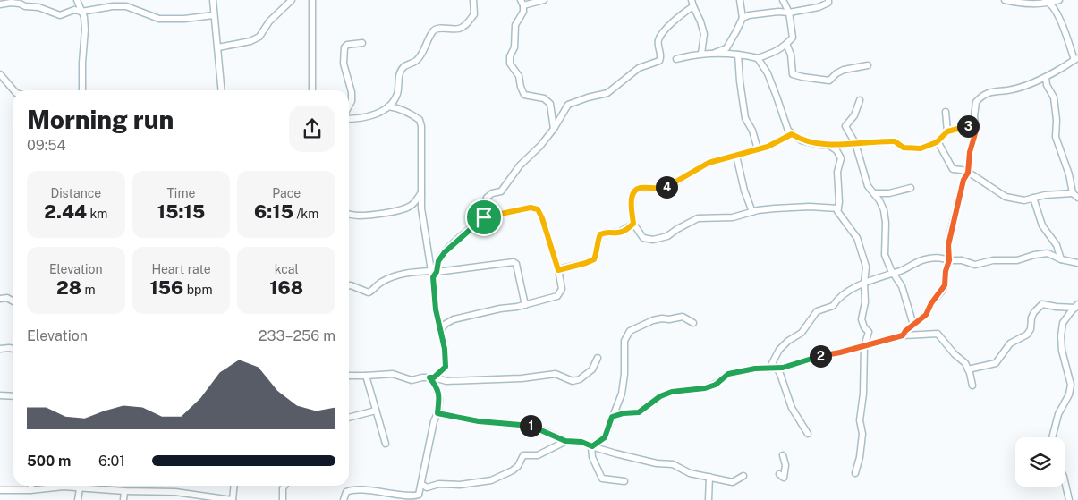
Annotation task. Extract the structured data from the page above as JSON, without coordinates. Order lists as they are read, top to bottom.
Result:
{
  "page": {
    "heading": ["Morning run", "09:54"],
    "pins": [
      "3",
      "4",
      "2",
      "1"
    ],
    "stats": [
      ["Distance", "2.44 km"],
      ["Time", "15:15"],
      ["Pace", "6:15 /km"],
      ["Elevation", "28 m"],
      ["Heart rate", "156 bpm"],
      ["kcal", "168"]
    ],
    "chart": ["Elevation", "233–256 m"],
    "list": [
      {
        "name": "500 m",
        "note": "6:01"
      }
    ]
  }
}
